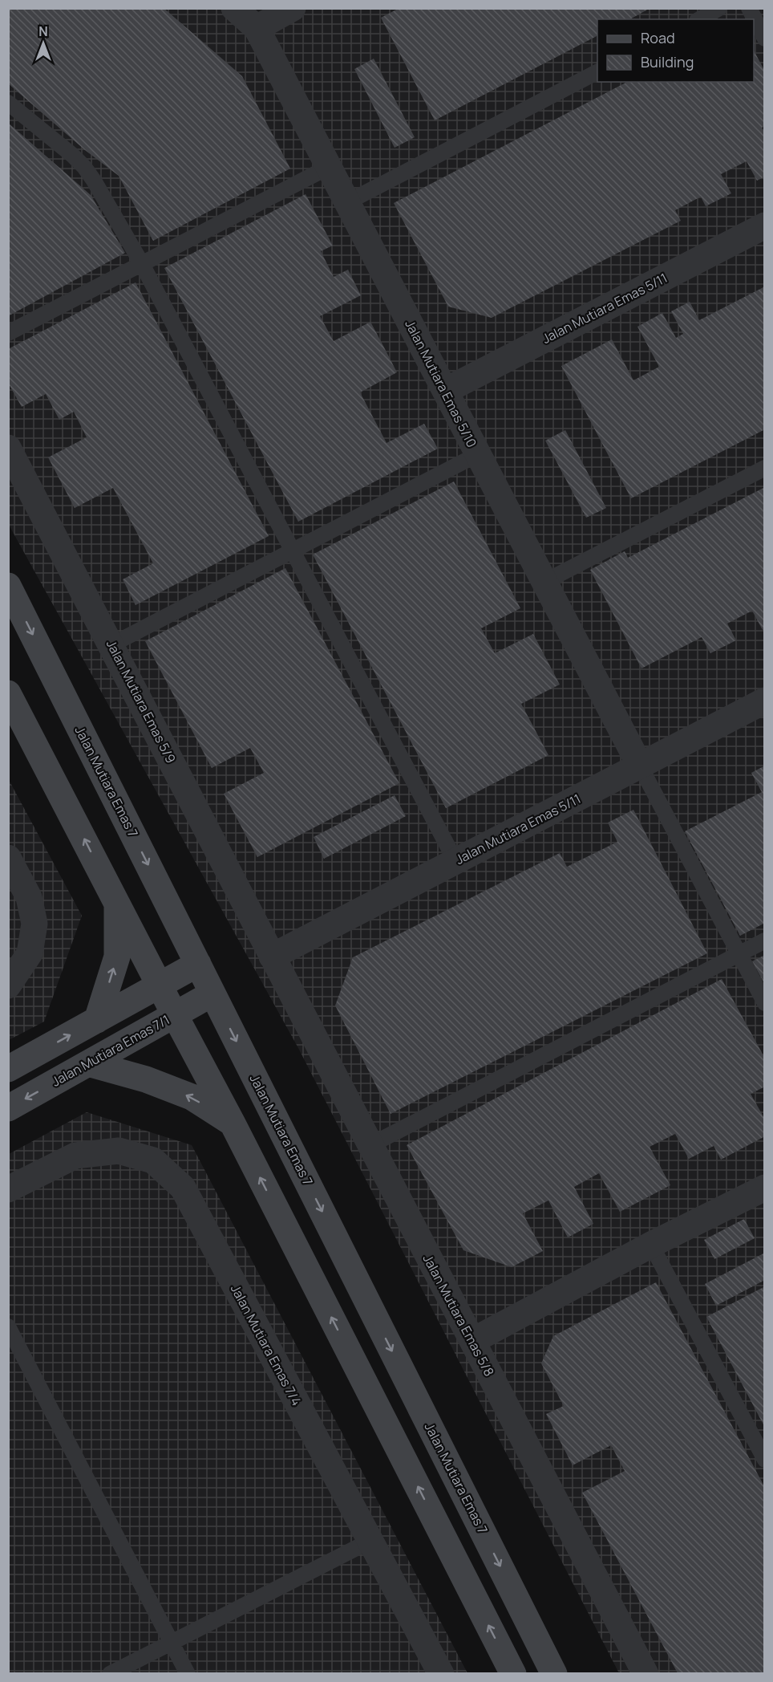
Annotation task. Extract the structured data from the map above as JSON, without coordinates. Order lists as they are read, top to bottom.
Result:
{
  "streets": {
    "street": [
      "Jalan Mutiara Emas 5/11",
      "Jalan Mutiara Emas 5/10",
      "Jalan Mutiara Emas 5/9",
      "Jalan Mutiara Emas 7",
      "Jalan Mutiara Emas 7/1",
      "Jalan Mutiara Emas 5/8",
      "Jalan Mutiara Emas 7/4"
    ]
  },
  "crossings": [
    ["Jalan Mutiara Emas 5/11", "Jalan Mutiara Emas 5/10"],
    ["Jalan Mutiara Emas 5/11", "Jalan Mutiara Emas 5/9"],
    ["Jalan Mutiara Emas 5/11", "Jalan Mutiara Emas 5/8"],
    ["Jalan Mutiara Emas 5/9", "Jalan Mutiara Emas 5/8"],
    ["Jalan Mutiara Emas 7", "Jalan Mutiara Emas 7/1"]
  ],
  "legend": ["Road", "Building"],
  "north": "top"
}
